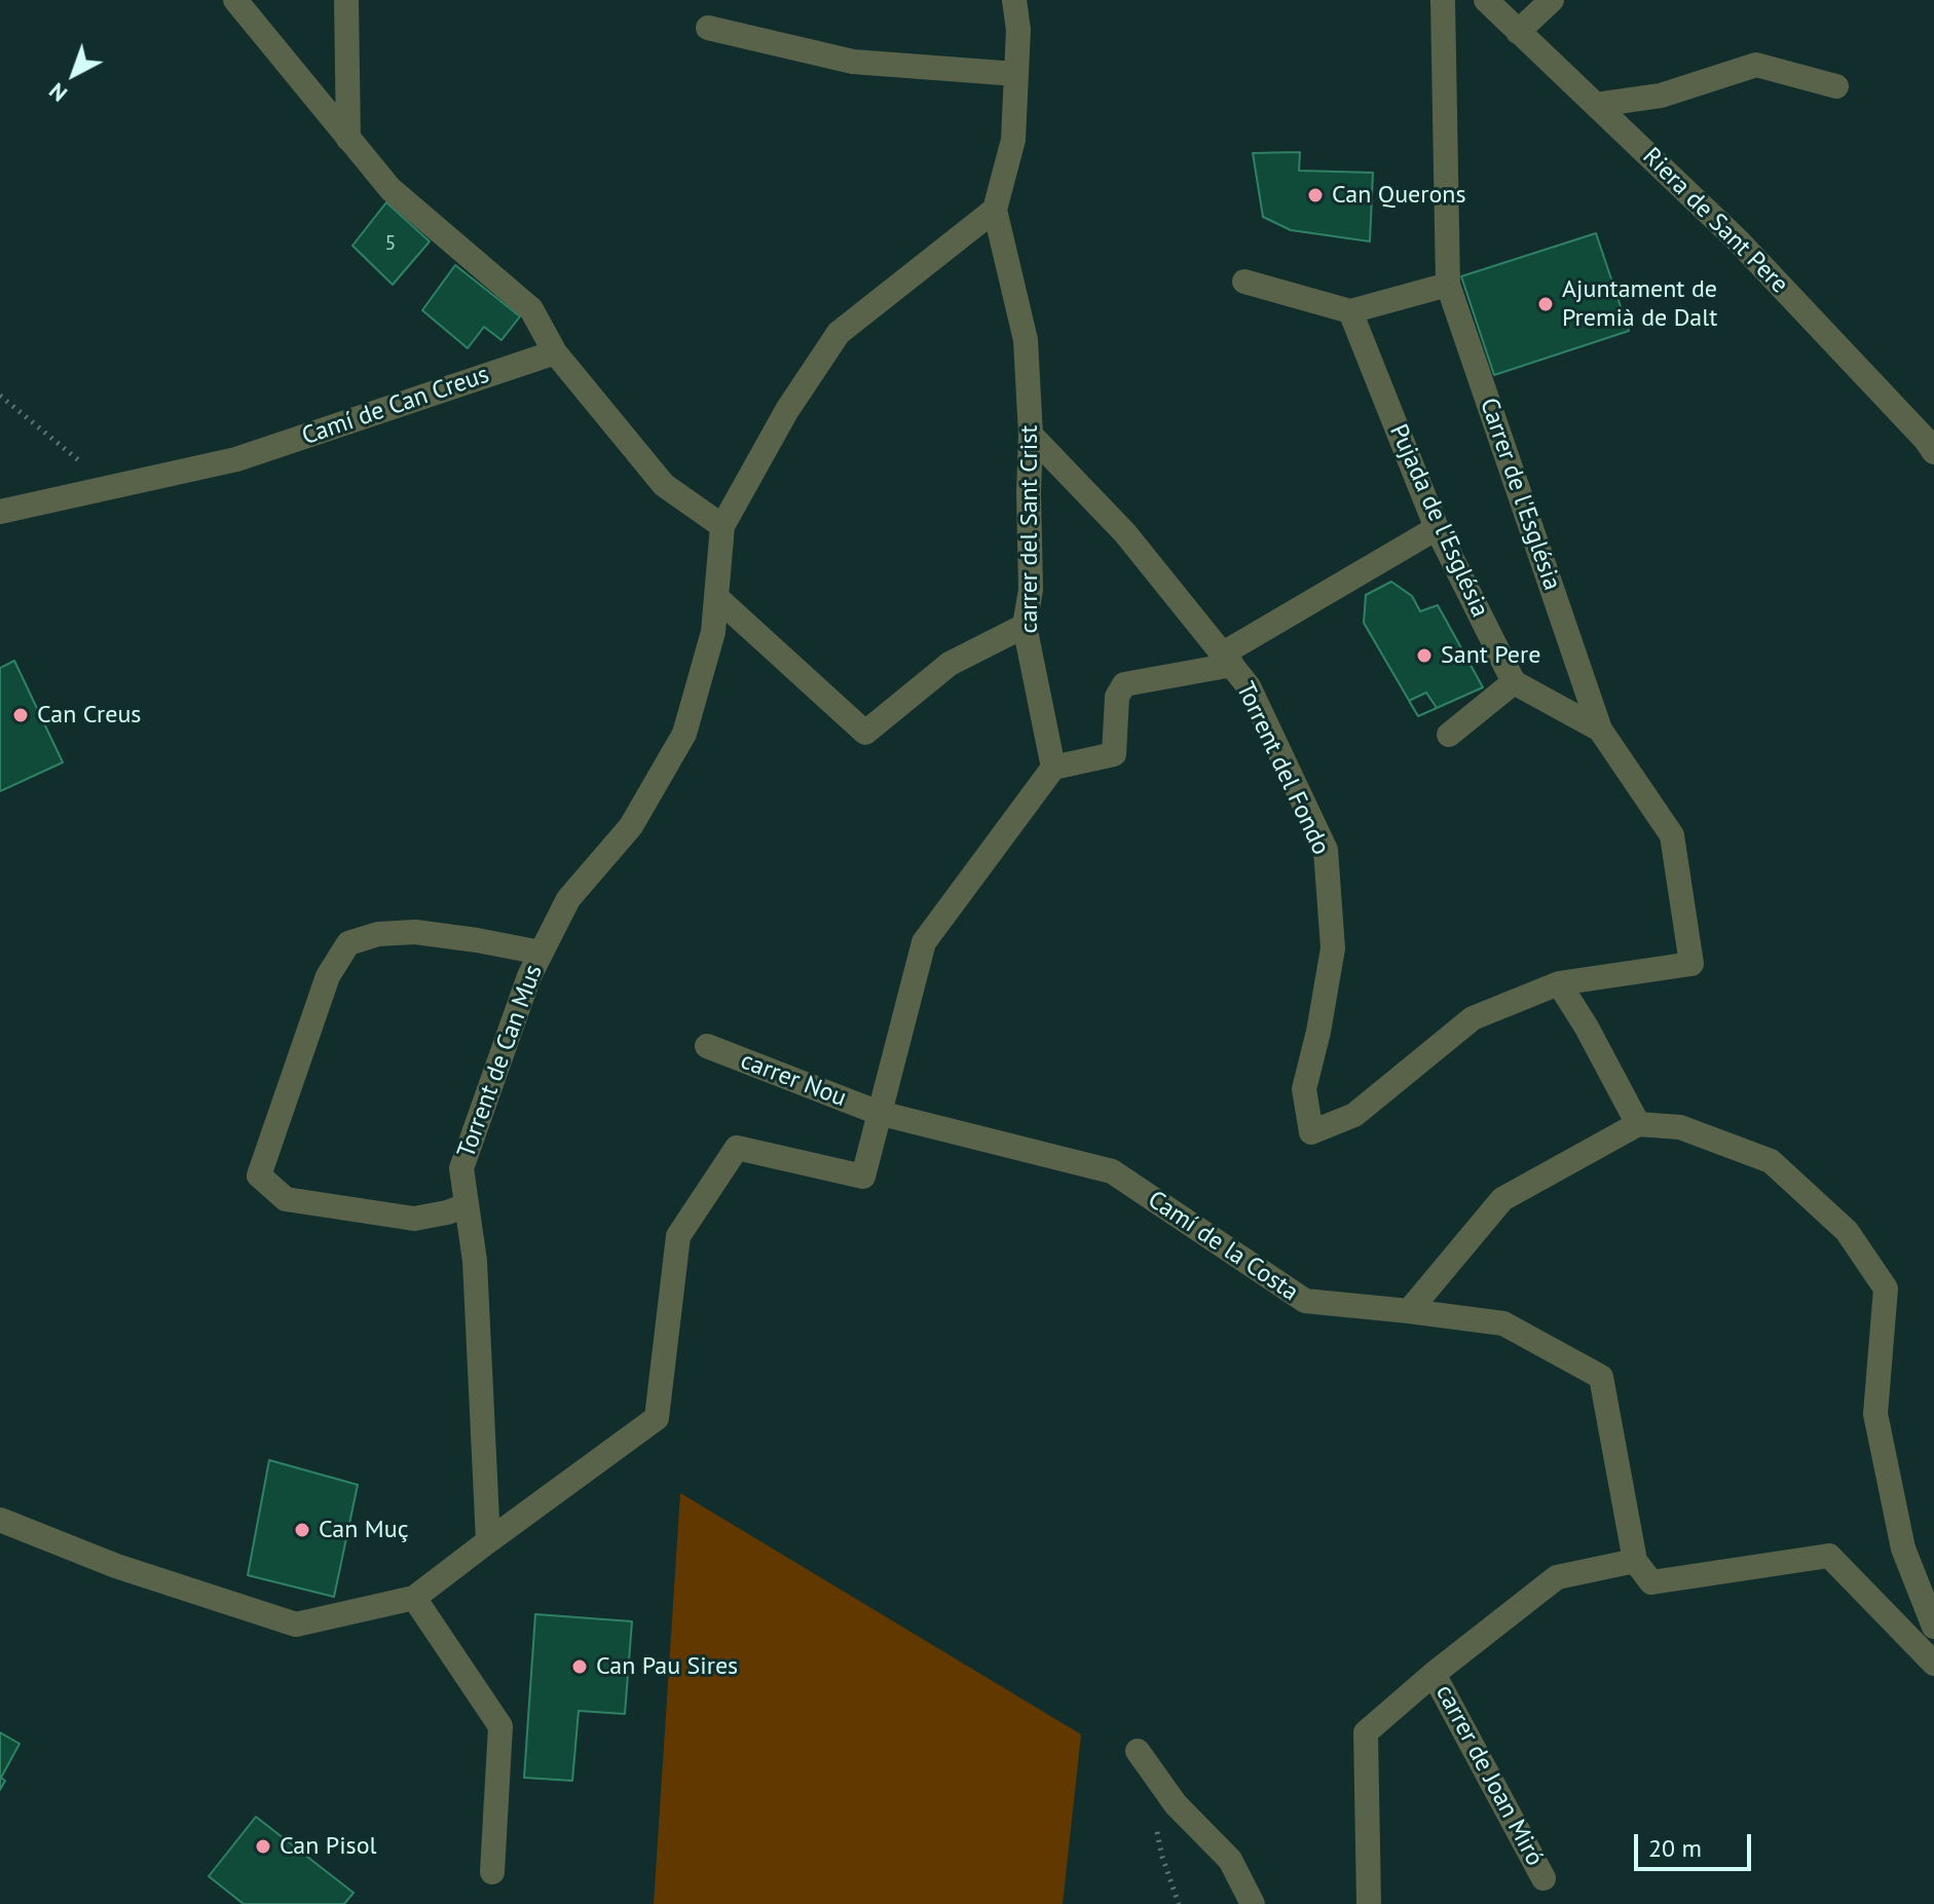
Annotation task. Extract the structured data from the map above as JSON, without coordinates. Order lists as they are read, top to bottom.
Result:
{
  "streets": {
    "street": [
      "Riera de Sant Pere",
      "Camí de Can Creus",
      "Carrer de l'Església",
      "Pujada de l'Església",
      "carrer del Sant Crist",
      "Torrent del Fondo",
      "Torrent de Can Mus",
      "carrer Nou",
      "Camí de la Costa",
      "carrer de Joan Miró"
    ]
  },
  "crossings": [
    ["Carrer de l'Església", "Torrent del Fondo"],
    ["carrer del Sant Crist", "Torrent del Fondo"],
    ["carrer del Sant Crist", "Torrent de Can Mus"],
    ["carrer Nou", "Camí de la Costa"]
  ],
  "places": [
    "Can Querons",
    "Ajuntament de Premià de Dalt",
    "Sant Pere",
    "Can Creus",
    "Can Muç",
    "Can Pau Sires",
    "Can Pisol"
  ],
  "house_numbers": ["5"],
  "scale_bar": "20 m",
  "north": "bottom left"
}
